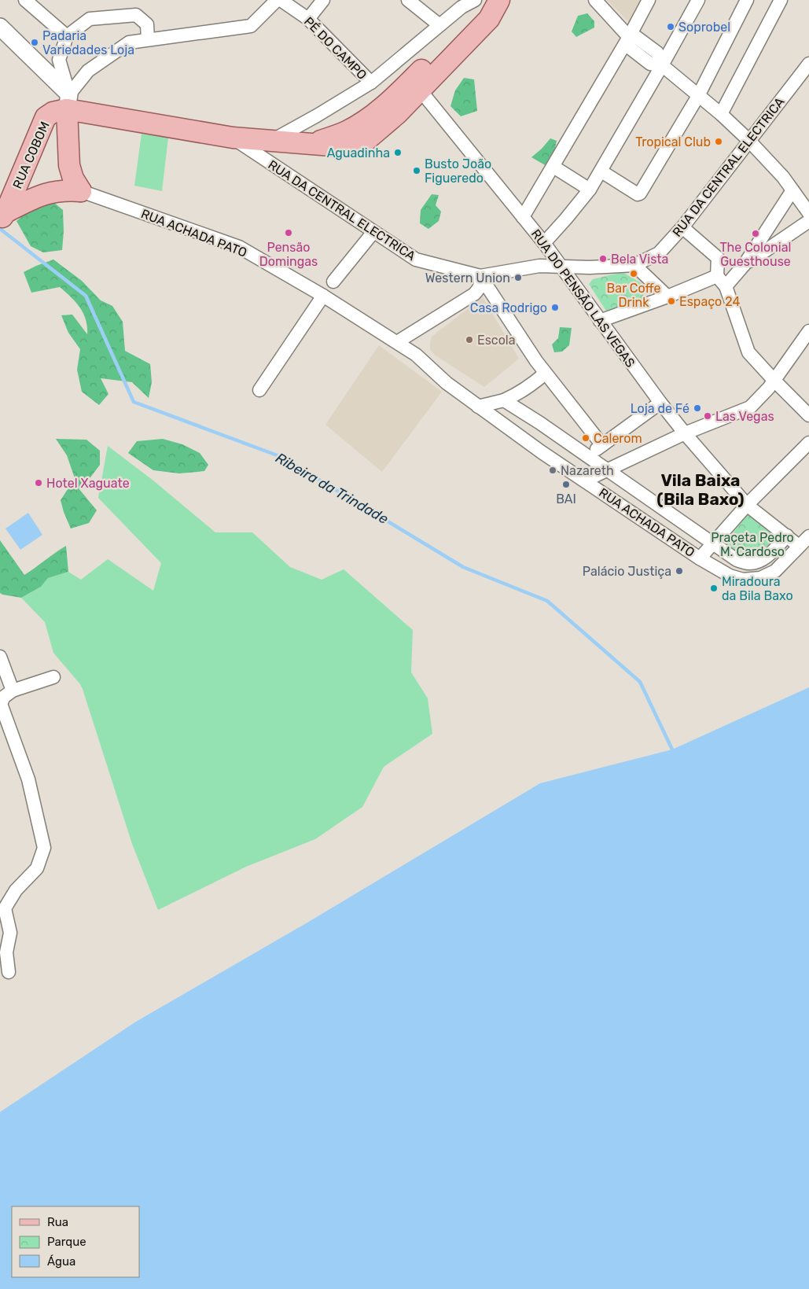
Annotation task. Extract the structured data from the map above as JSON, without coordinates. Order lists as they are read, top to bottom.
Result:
{
  "streets": {
    "main road": ["RUA COBOM"],
    "street": [
      "PÉ DO CAMPO",
      "RUA DA CENTRAL ELECTRICA",
      "RUA ACHADA PATO",
      "RUA DO PENSÃO LAS VEGAS"
    ]
  },
  "crossings": [
    ["RUA DA CENTRAL ELECTRICA", "RUA DO PENSÃO LAS VEGAS"],
    ["RUA ACHADA PATO", "RUA DO PENSÃO LAS VEGAS"]
  ],
  "districts": ["Vila Baixa (Bila Baxo)"],
  "water": ["Ribeira da Trindade"],
  "parks": ["Praçeta Pedro M. Cardoso"],
  "places": [
    "Soprobel",
    "Padaria Variedades Loja",
    "Tropical Club",
    "Aguadinha",
    "Busto João Figueredo",
    "Pensão Domingas",
    "The Colonial Guesthouse",
    "Bela Vista",
    "Bar Coffe Drink",
    "Western Union",
    "Espaço 24",
    "Casa Rodrigo",
    "Escola",
    "Loja de Fé",
    "Las Vegas",
    "Calerom",
    "Nazareth",
    "Hotel Xaguate",
    "BAI",
    "Palácio Justiça",
    "Miradoura da Bila Baxo"
  ],
  "legend": ["Rua", "Parque", "Água"]
}
